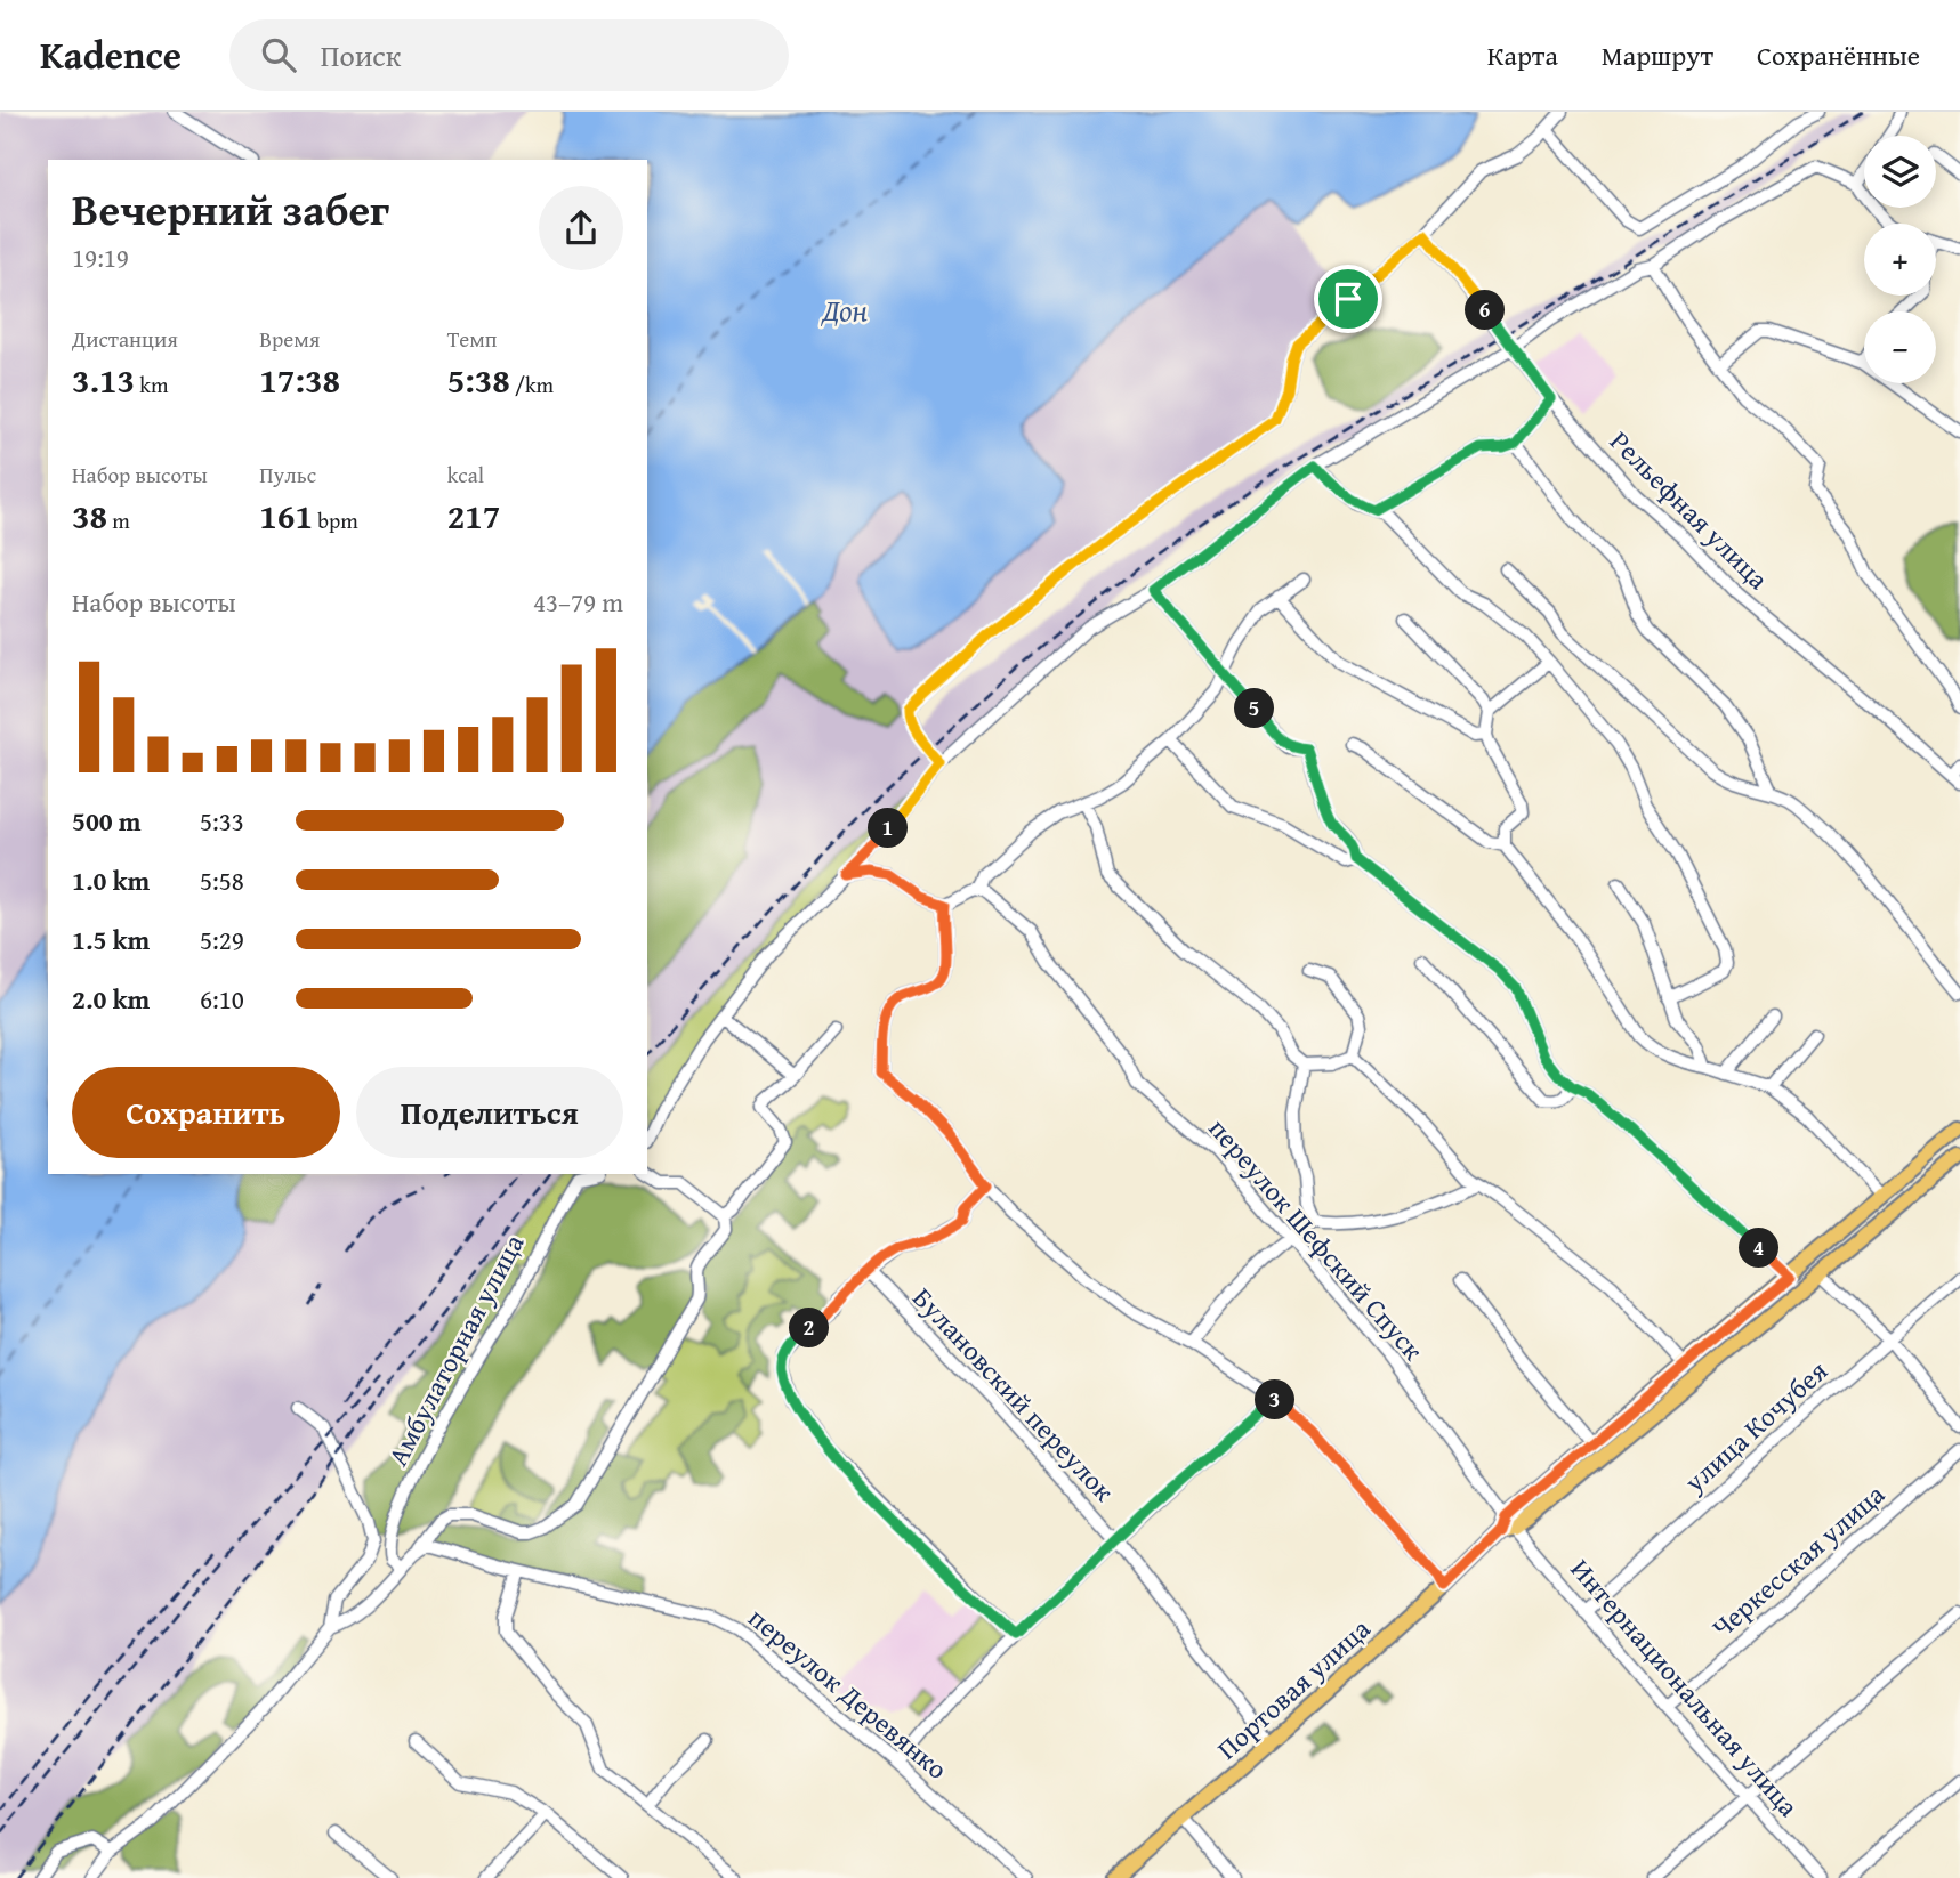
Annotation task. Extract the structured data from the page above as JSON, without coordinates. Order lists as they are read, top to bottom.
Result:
{
  "streets": {
    "main road": ["Портовая улица"],
    "street": [
      "Рельефная улица",
      "переулок Шефский Спуск",
      "Амбулаторная улица",
      "Булановский переулок",
      "улица Кочубея",
      "Черкесская улица",
      "Интернациональная улица",
      "переулок Деревянко"
    ]
  },
  "crossings": [
    ["переулок Шефский Спуск", "Интернациональная улица"],
    ["переулок Шефский Спуск", "Портовая улица"],
    ["Амбулаторная улица", "переулок Деревянко"],
    ["Булановский переулок", "Портовая улица"],
    ["улица Кочубея", "Интернациональная улица"],
    ["Черкесская улица", "Интернациональная улица"],
    ["Интернациональная улица", "Портовая улица"]
  ],
  "water": ["Дон"],
  "page": {
    "header": "Kadence",
    "search": "Поиск",
    "nav": ["Карта", "Маршрут", "Сохранённые"],
    "map_buttons": ["+", "−"],
    "heading": ["Вечерний забег", "19:19"],
    "pins": [
      "6",
      "5",
      "1",
      "4",
      "2",
      "3"
    ],
    "stats": [
      ["Дистанция", "3.13 km"],
      ["Время", "17:38"],
      ["Темп", "5:38 /km"],
      ["Набор высоты", "38 m"],
      ["Пульс", "161 bpm"],
      ["kcal", "217"]
    ],
    "chart": ["Набор высоты", "43–79 m"],
    "list": [
      {
        "name": "500 m",
        "note": "5:33"
      },
      {
        "name": "1.0 km",
        "note": "5:58"
      },
      {
        "name": "1.5 km",
        "note": "5:29"
      },
      {
        "name": "2.0 km",
        "note": "6:10"
      }
    ],
    "buttons": ["Сохранить", "Поделиться"]
  }
}
